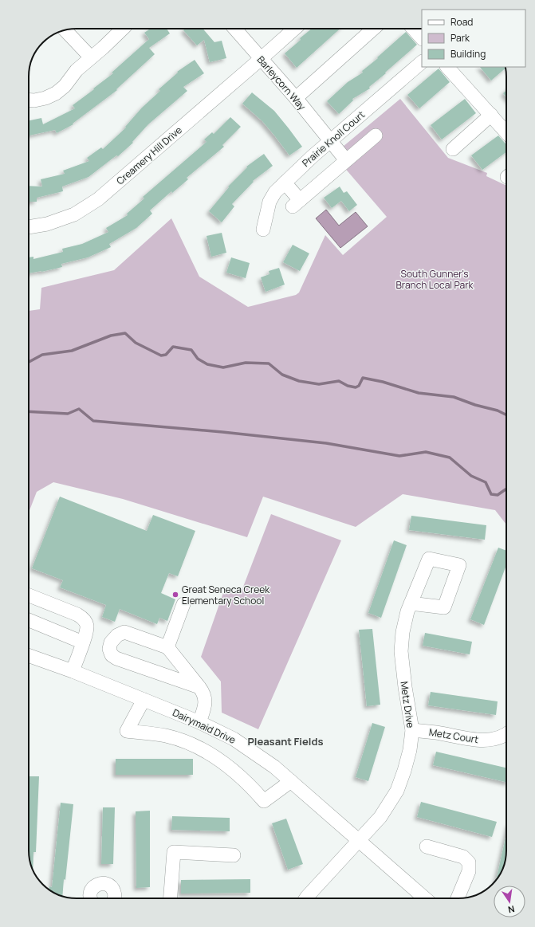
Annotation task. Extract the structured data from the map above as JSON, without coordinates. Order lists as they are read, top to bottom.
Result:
{
  "streets": {
    "street": [
      "Barleycorn Way",
      "Prairie Knoll Court",
      "Creamery Hill Drive",
      "Metz Drive",
      "Dairymaid Drive",
      "Metz Court"
    ]
  },
  "crossings": [
    ["Barleycorn Way", "Prairie Knoll Court"],
    ["Barleycorn Way", "Creamery Hill Drive"],
    ["Metz Drive", "Dairymaid Drive"],
    ["Metz Drive", "Metz Court"]
  ],
  "districts": ["Pleasant Fields"],
  "parks": ["South Gunner's Branch Local Park"],
  "places": ["Great Seneca Creek Elementary School"],
  "legend": ["Road", "Park", "Building"],
  "north": "bottom"
}
